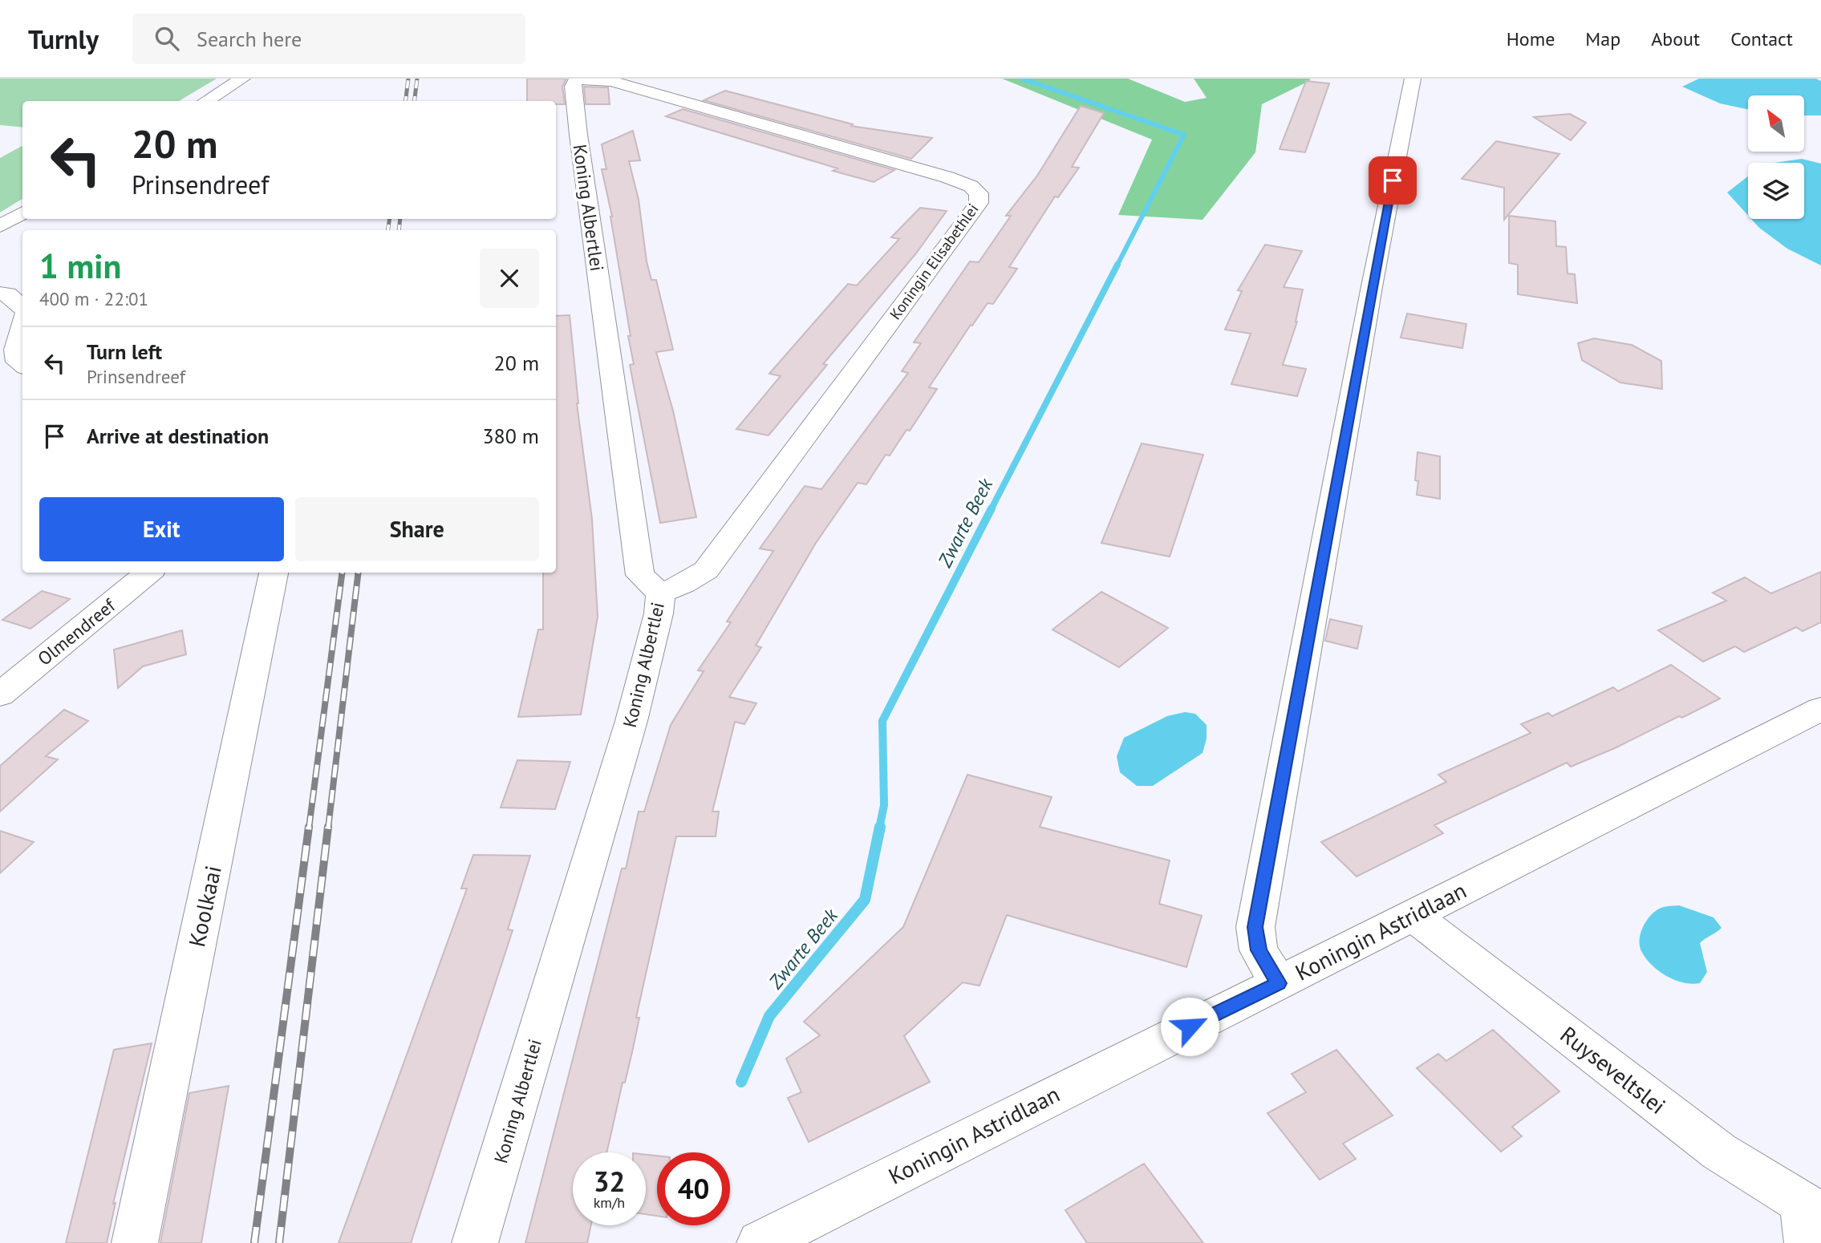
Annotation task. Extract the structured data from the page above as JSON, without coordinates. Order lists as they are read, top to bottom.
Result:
{
  "streets": {
    "street": [
      "Koning Albertlei",
      "Koningin Elisabethlei",
      "Olmendreef",
      "Koolkaai",
      "Koningin Astridlaan",
      "Ruyseveltslei"
    ]
  },
  "crossings": [
    ["Koning Albertlei", "Koningin Elisabethlei"],
    ["Koningin Astridlaan", "Ruyseveltslei"]
  ],
  "water": ["Zwarte Beek"],
  "north": "top left",
  "page": {
    "header": "Turnly",
    "search": "Search here",
    "nav": [
      "Home",
      "Map",
      "About",
      "Contact"
    ],
    "turn": ["20 m", "Prinsendreef"],
    "heading": ["1 min", "400 m · 22:01"],
    "list": [
      {
        "name": "Turn left",
        "note": "Prinsendreef",
        "value": "20 m"
      },
      {
        "name": "Arrive at destination",
        "value": "380 m"
      }
    ],
    "buttons": ["Exit", "Share"],
    "speed": "32 km/h",
    "limit": "40"
  }
}
